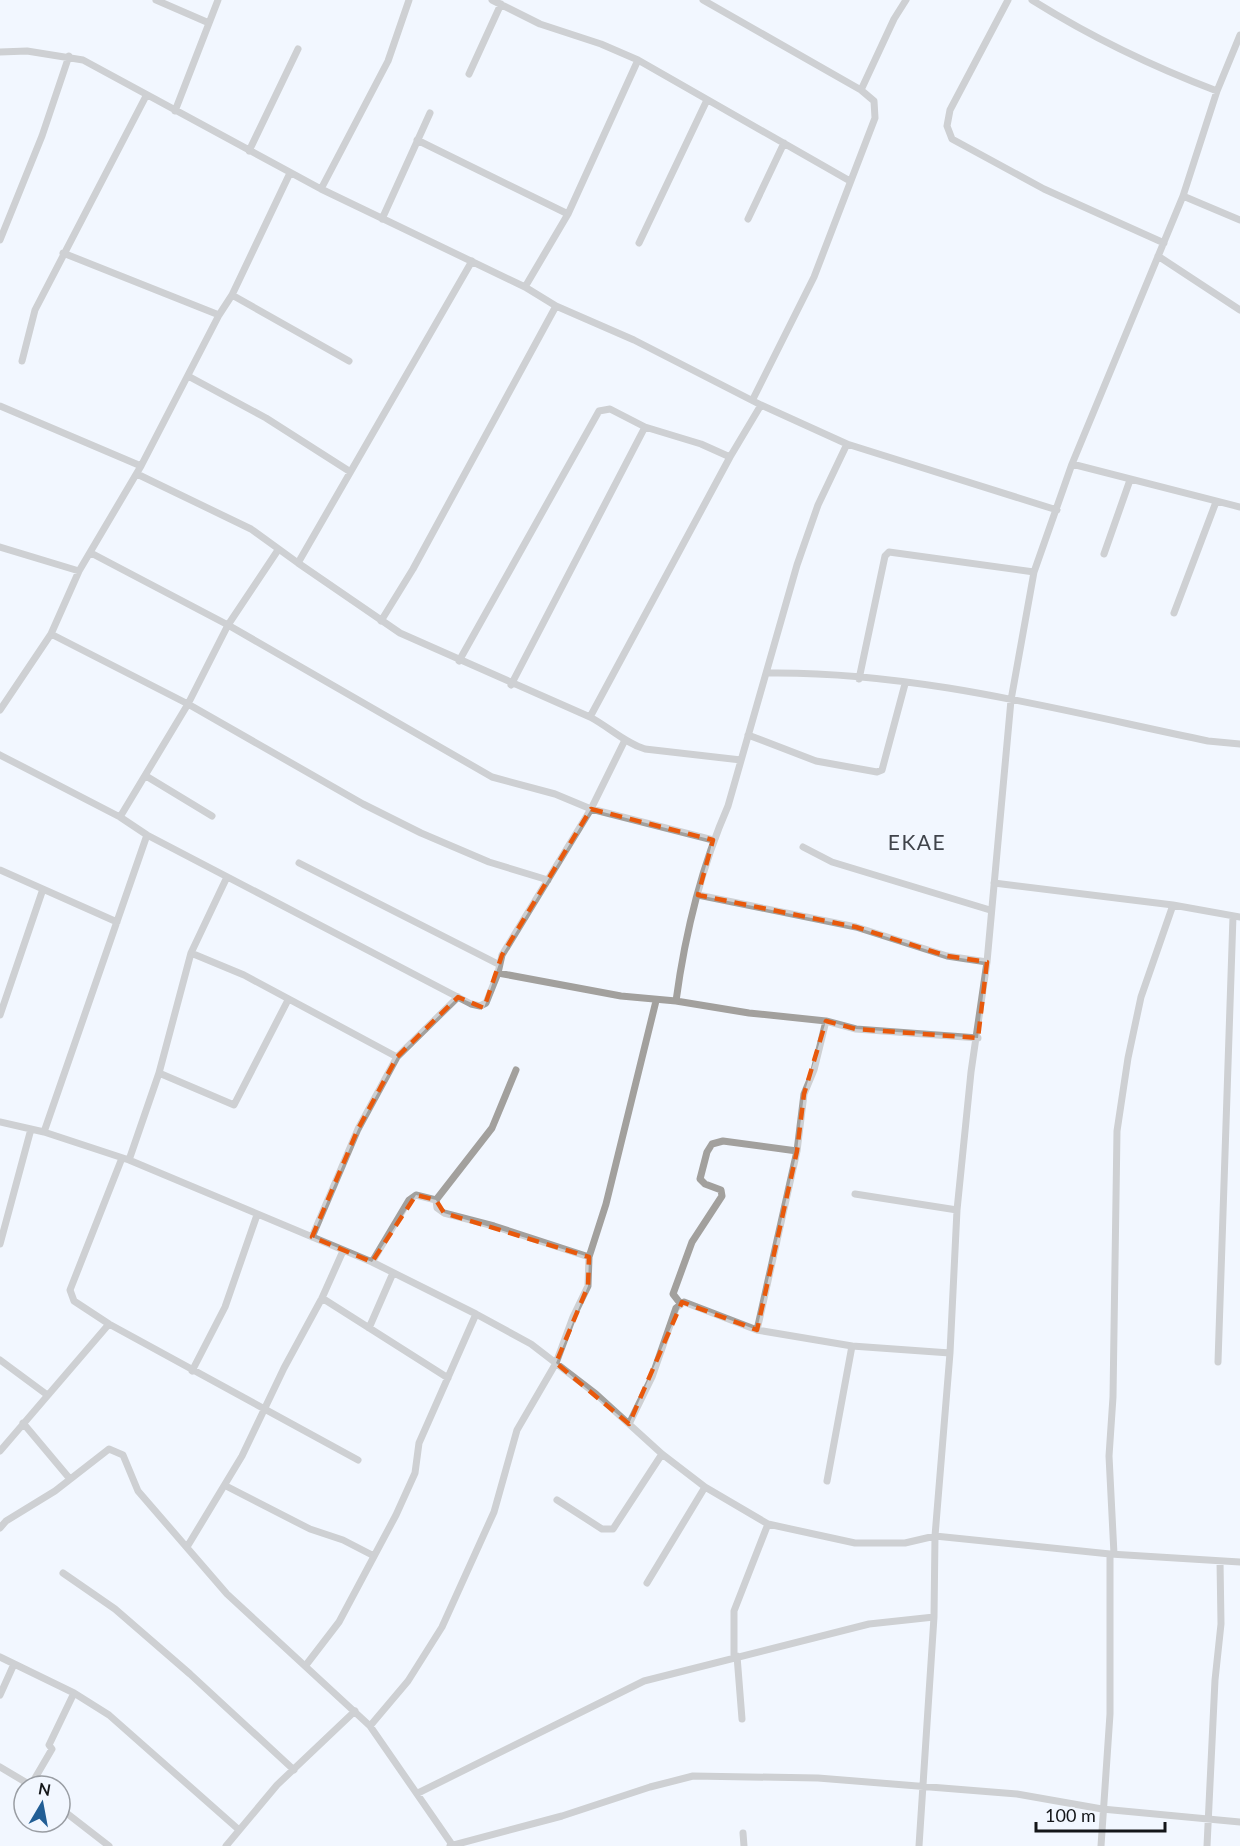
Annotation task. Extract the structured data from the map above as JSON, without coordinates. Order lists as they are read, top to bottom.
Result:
{
  "districts": ["EKAE"],
  "scale_bar": "100 m",
  "north": "top"
}
